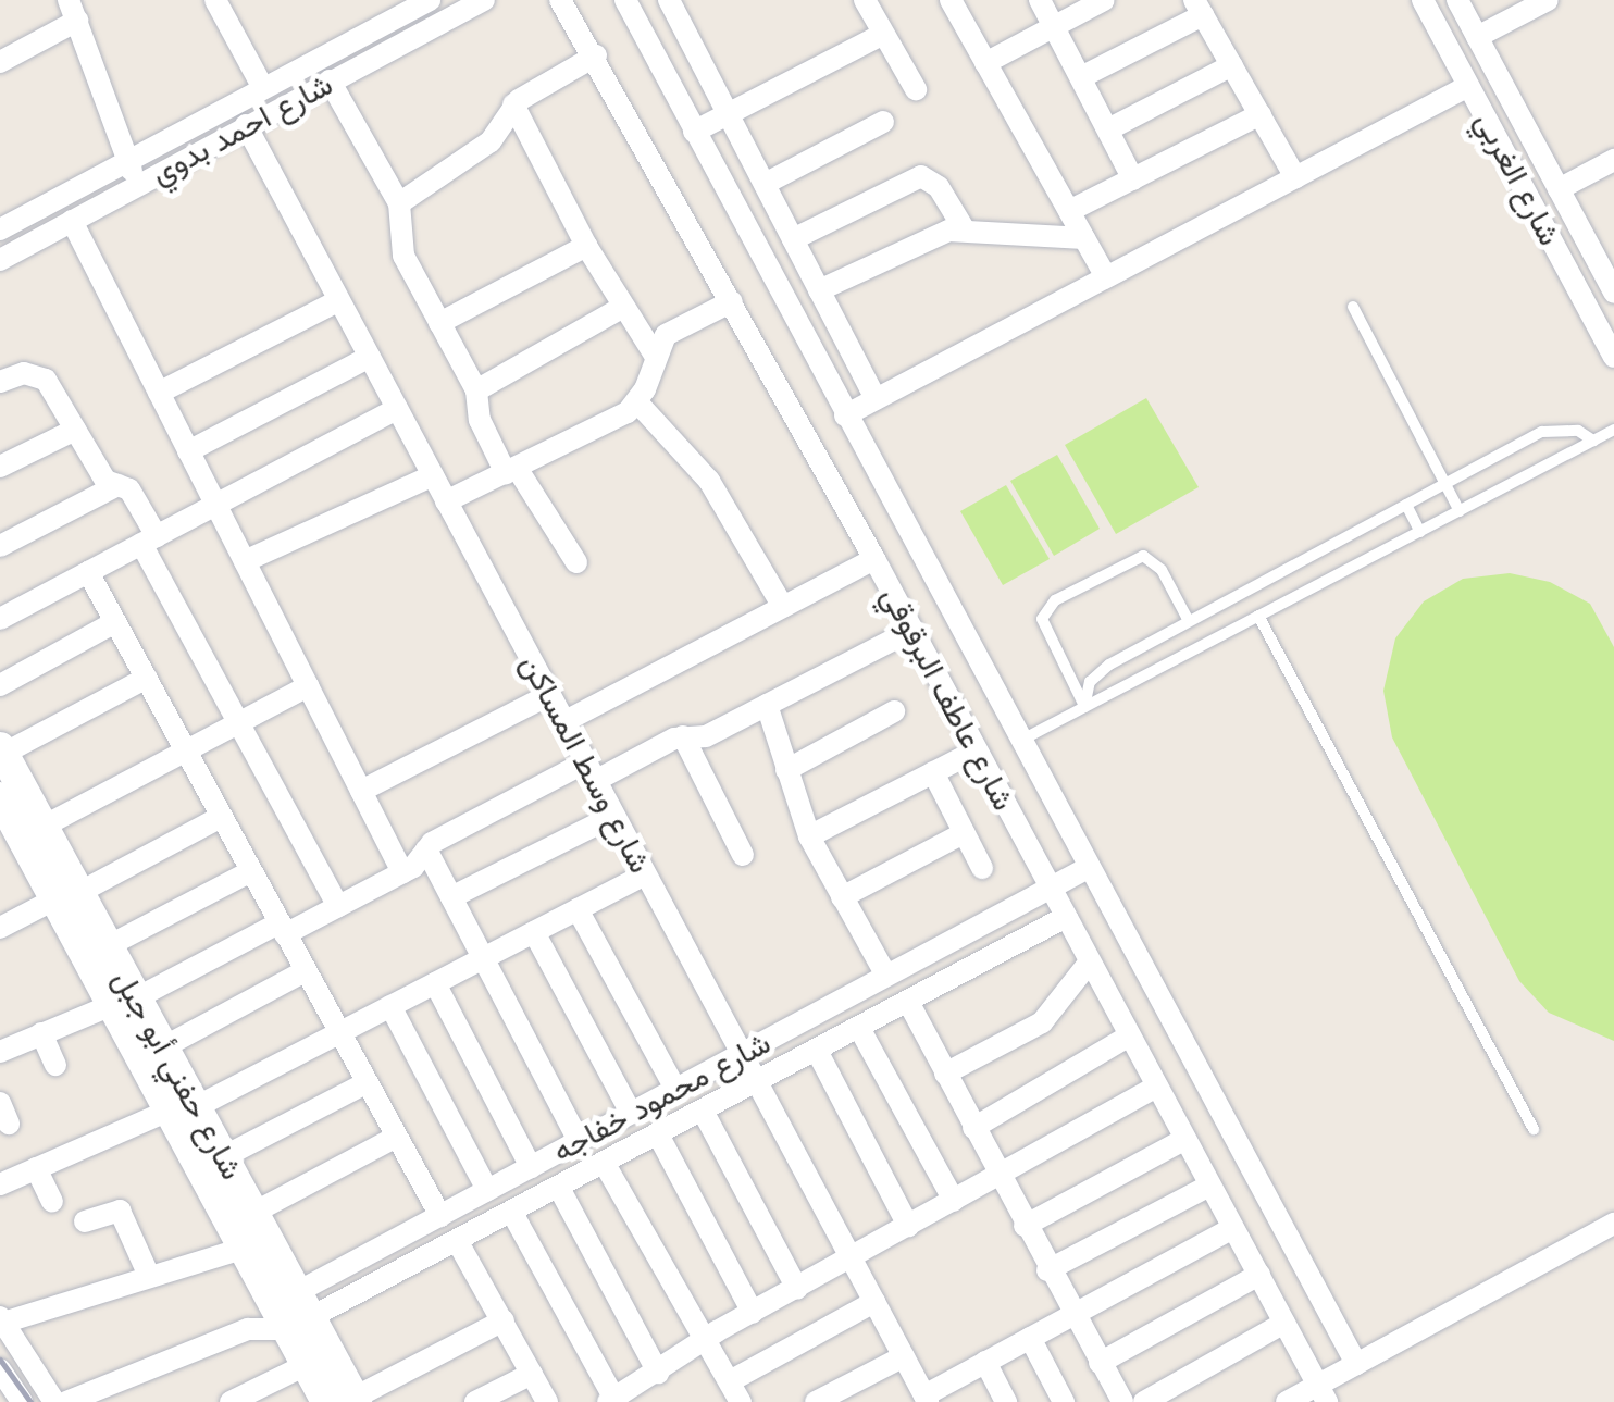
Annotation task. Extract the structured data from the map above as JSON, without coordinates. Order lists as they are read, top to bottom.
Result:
{
  "streets": {
    "street": [
      "شارع احمد بدوي",
      "شارع الغربي",
      "شارع عاطف البرقوقي",
      "شارع وسط المساكن",
      "شارع حفني أبو جبل",
      "شارع محمود خفاجه"
    ]
  },
  "crossings": [
    ["شارع احمد بدوي", "شارع وسط المساكن"],
    ["شارع عاطف البرقوقي", "شارع محمود خفاجه"],
    ["شارع وسط المساكن", "شارع محمود خفاجه"],
    ["شارع حفني أبو جبل", "شارع محمود خفاجه"]
  ]
}
